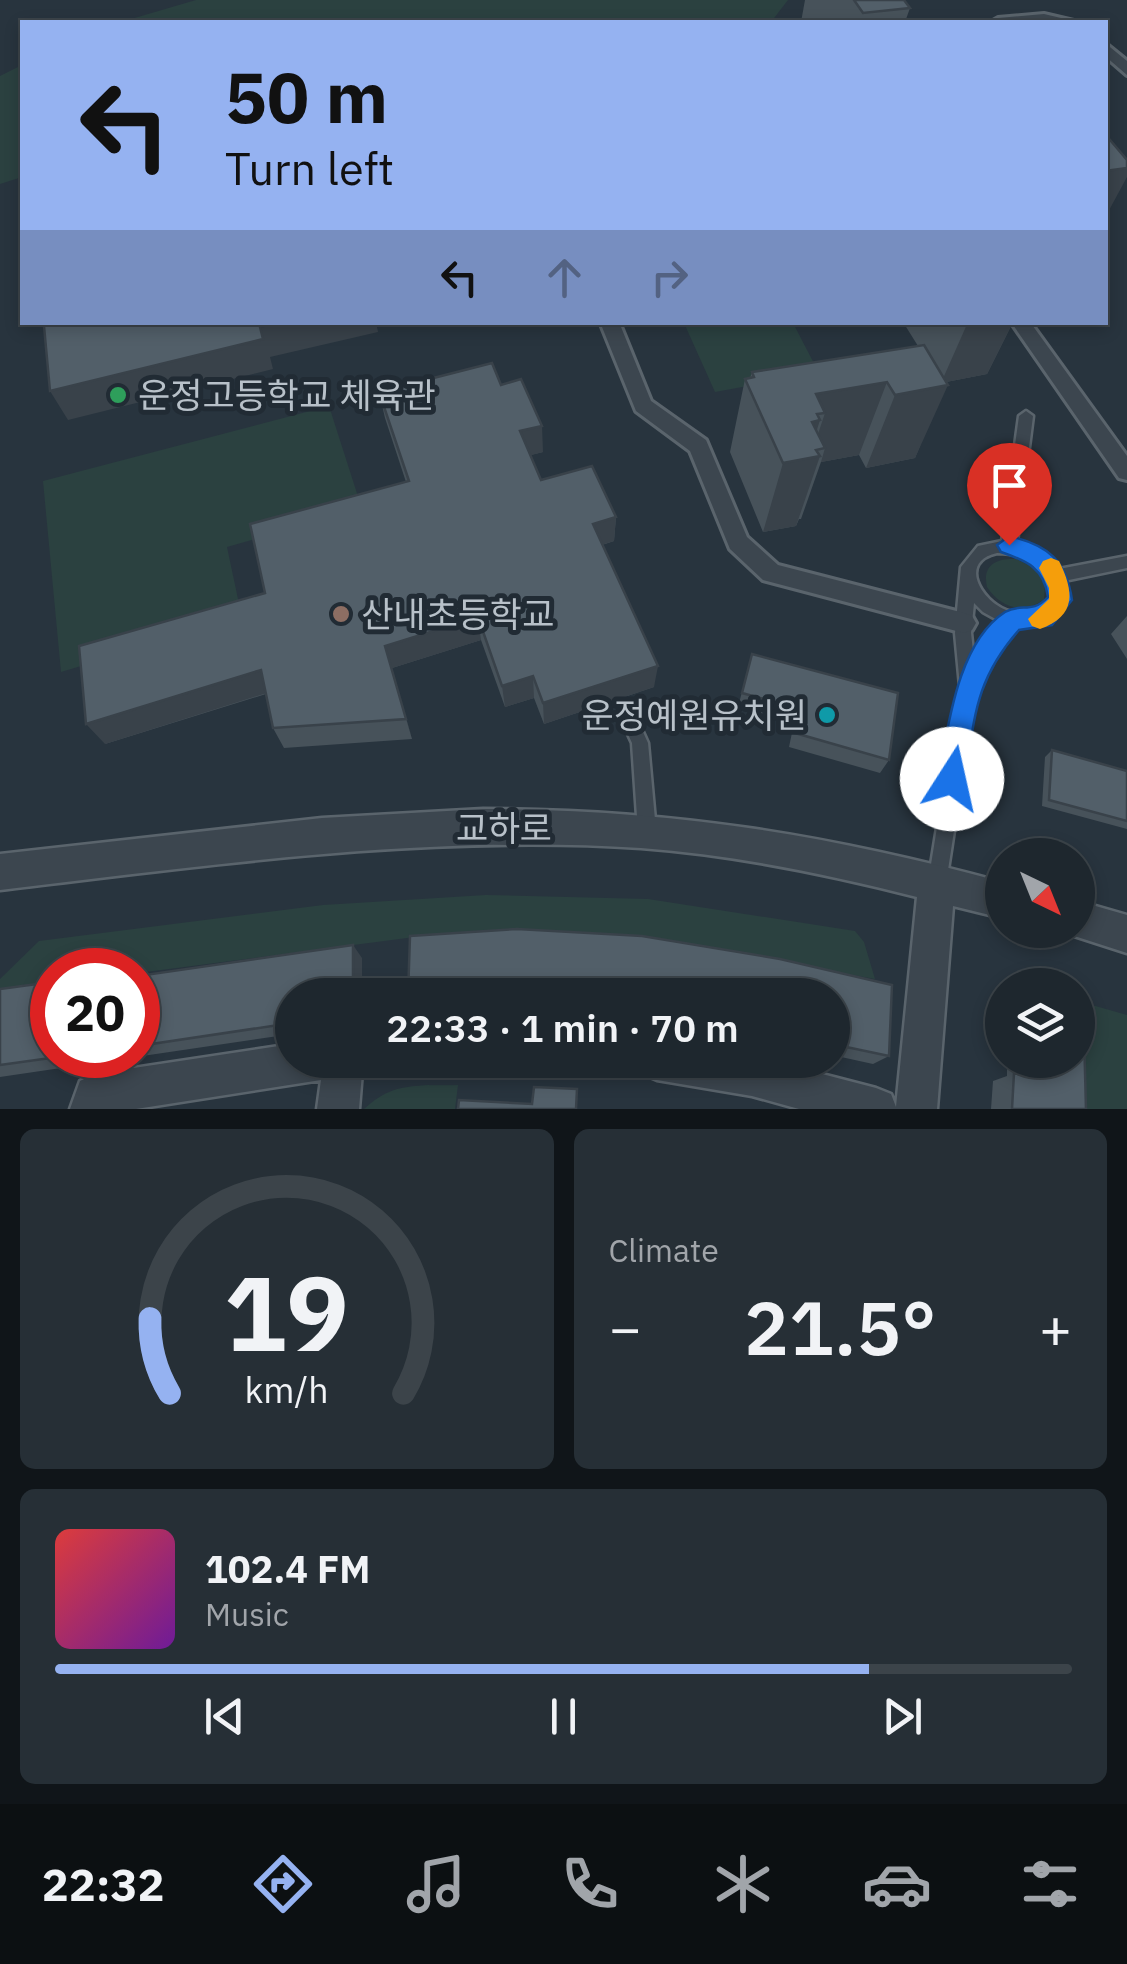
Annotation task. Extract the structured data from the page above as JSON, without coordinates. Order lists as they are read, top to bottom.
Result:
{
  "streets": {
    "street": ["교하로"]
  },
  "places": ["운정고등학교 체육관", "산내초등학교", "운정예원유치원"],
  "north": "bottom right",
  "page": {
    "turn": ["50 m", "Turn left"],
    "limit": "20",
    "trip": "22:33 · 1 min · 70 m",
    "tile": "Climate",
    "heat": ["−", "21.5°", "+"],
    "song": ["102.4 FM", "Music"],
    "tabs": "22:32",
    "gauge": ["19", "km/h"]
  }
}
